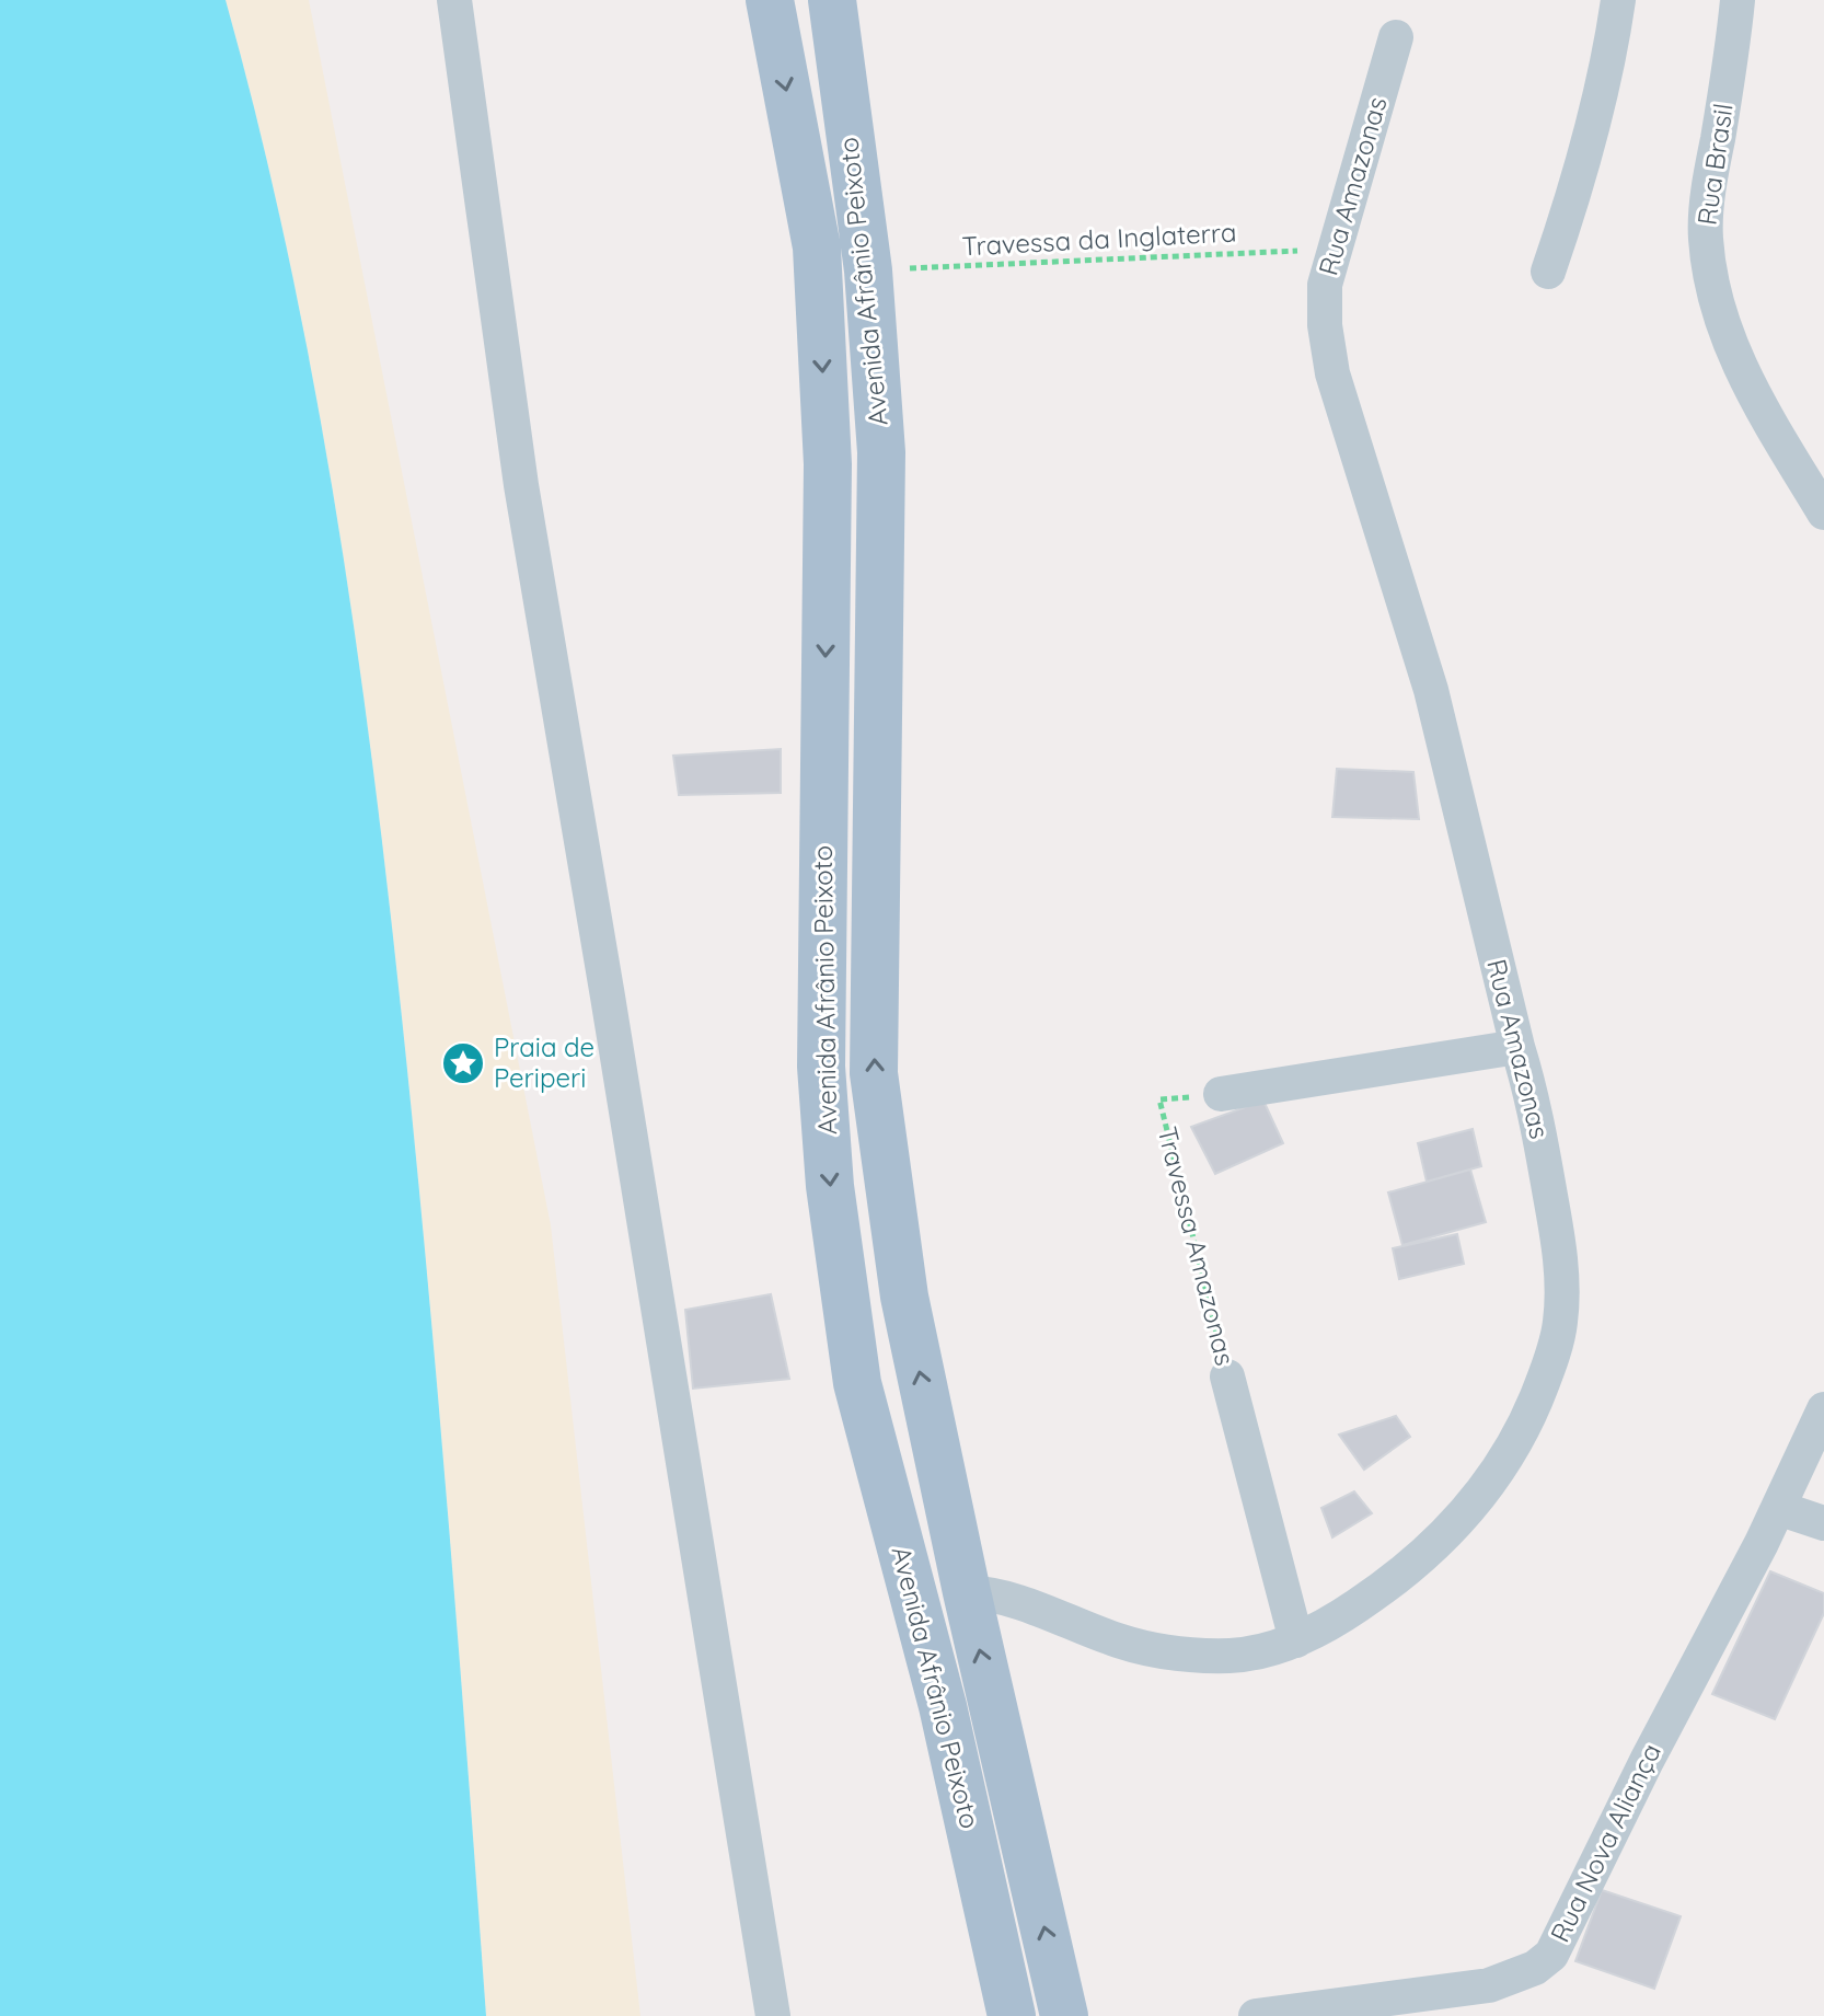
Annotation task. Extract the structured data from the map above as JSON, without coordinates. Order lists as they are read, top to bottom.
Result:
{
  "streets": {
    "main road": ["Avenida Afrânio Peixoto"],
    "street": [
      "Rua Brasil",
      "Rua Amazonas",
      "Travessa Amazonas",
      "Rua Nova Aliança"
    ],
    "path": ["Travessa da Inglaterra"]
  },
  "crossings": [
    ["Rua Amazonas", "Travessa da Inglaterra"],
    ["Rua Amazonas", "Avenida Afrânio Peixoto"],
    ["Rua Amazonas", "Travessa Amazonas"],
    ["Travessa da Inglaterra", "Avenida Afrânio Peixoto"]
  ],
  "places": {
    "place": ["Praia de Periperi"]
  }
}
